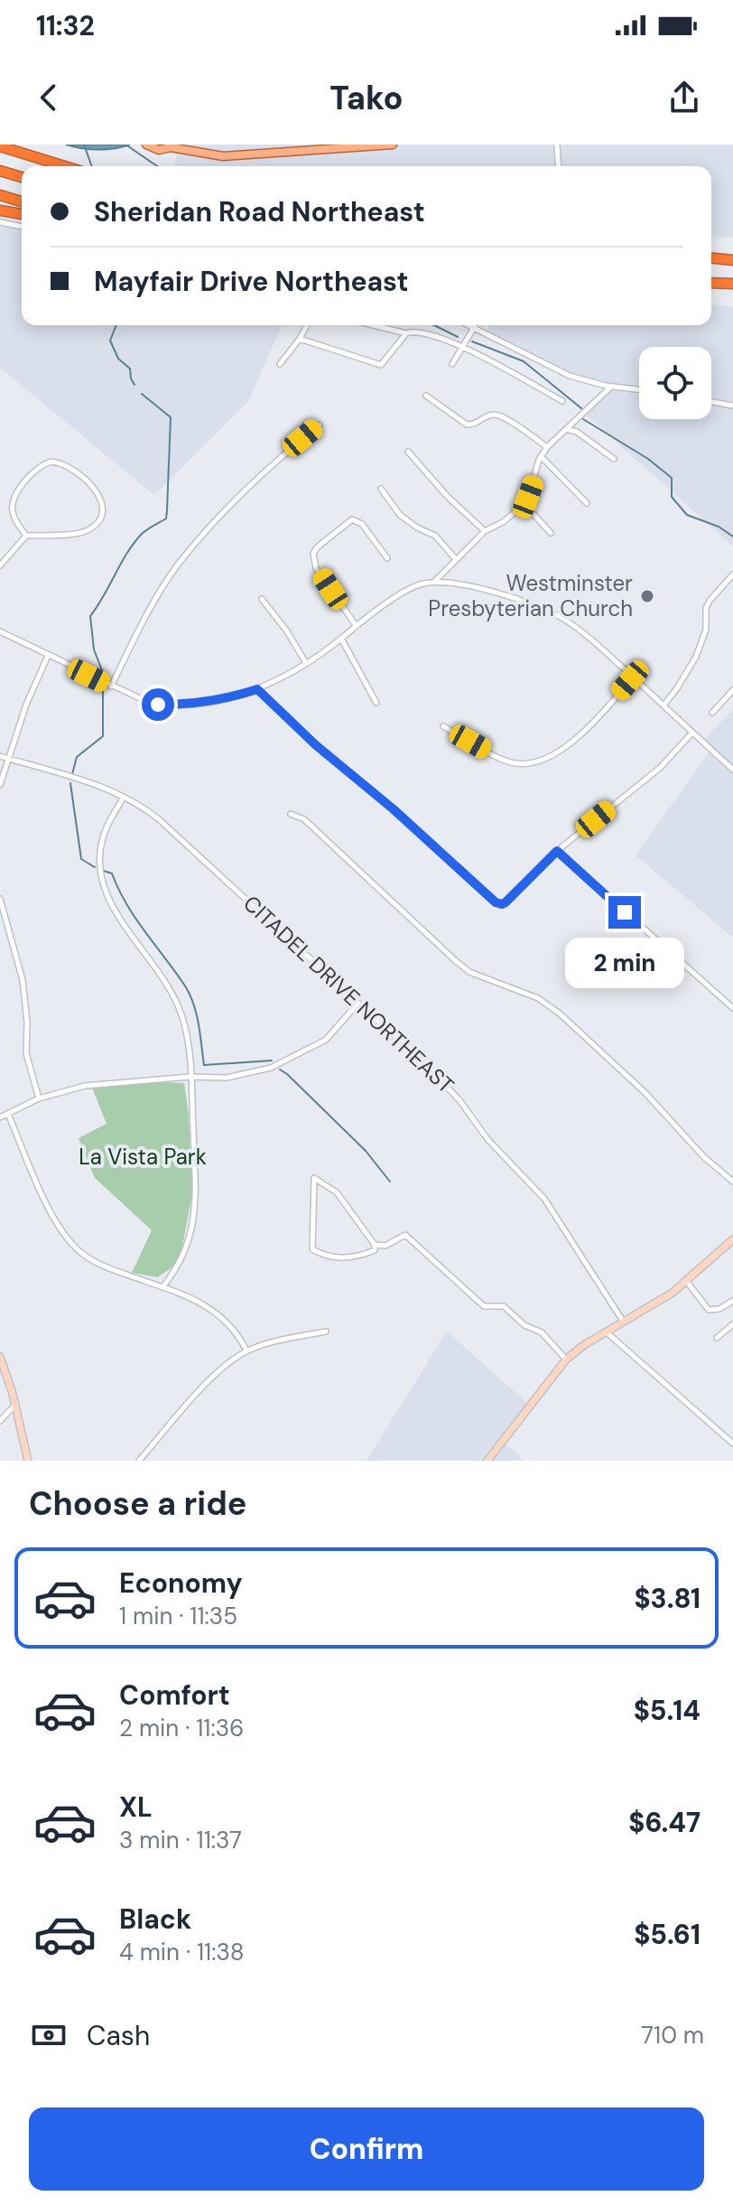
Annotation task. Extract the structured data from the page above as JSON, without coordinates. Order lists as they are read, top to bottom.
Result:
{
  "streets": {
    "street": ["CITADEL DRIVE NORTHEAST"]
  },
  "parks": ["La Vista Park"],
  "places": ["Westminster Presbyterian Church"],
  "page": {
    "status": "11:32",
    "header": "Tako",
    "banner": ["Sheridan Road Northeast", "Mayfair Drive Northeast"],
    "bubble": "2 min",
    "heading": "Choose a ride",
    "list": [
      {
        "name": "Economy",
        "note": "1 min · 11:35",
        "value": "$3.81"
      },
      {
        "name": "Comfort",
        "note": "2 min · 11:36",
        "value": "$5.14"
      },
      {
        "name": "XL",
        "note": "3 min · 11:37",
        "value": "$6.47"
      },
      {
        "name": "Black",
        "note": "4 min · 11:38",
        "value": "$5.61"
      }
    ],
    "pay": ["Cash", "710 m"],
    "buttons": "Confirm"
  }
}
